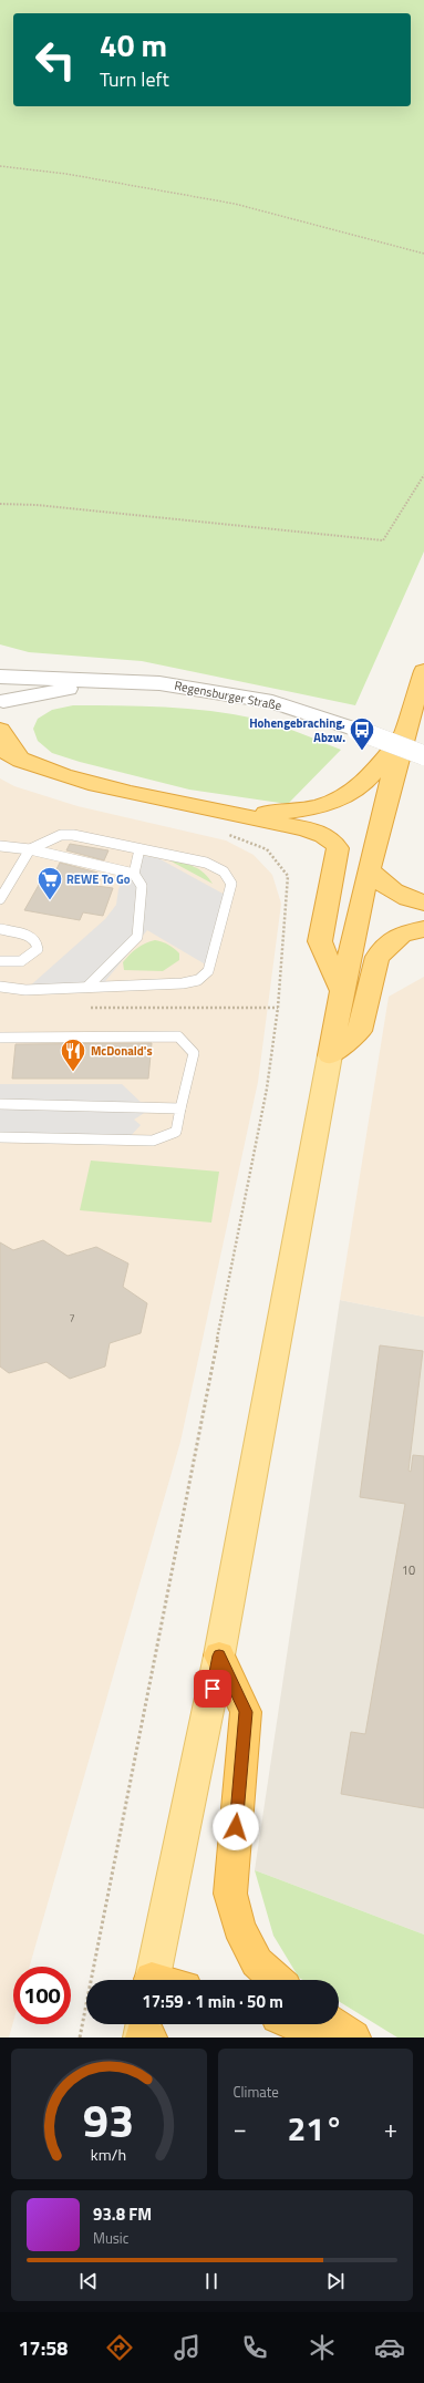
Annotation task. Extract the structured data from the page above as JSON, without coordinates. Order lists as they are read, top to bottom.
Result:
{
  "streets": {
    "street": ["Regensburger Straße"]
  },
  "places": {
    "bus stop": ["Hohengebraching, Abzw."],
    "supermarket": ["REWE To Go"],
    "restaurant": ["McDonald's"]
  },
  "house_numbers": ["7", "10"],
  "page": {
    "turn": ["40 m", "Turn left"],
    "limit": "100",
    "trip": "17:59 · 1 min · 50 m",
    "tile": "Climate",
    "heat": ["−", "21°", "+"],
    "song": ["93.8 FM", "Music"],
    "tabs": "17:58",
    "gauge": ["93", "km/h"]
  }
}
